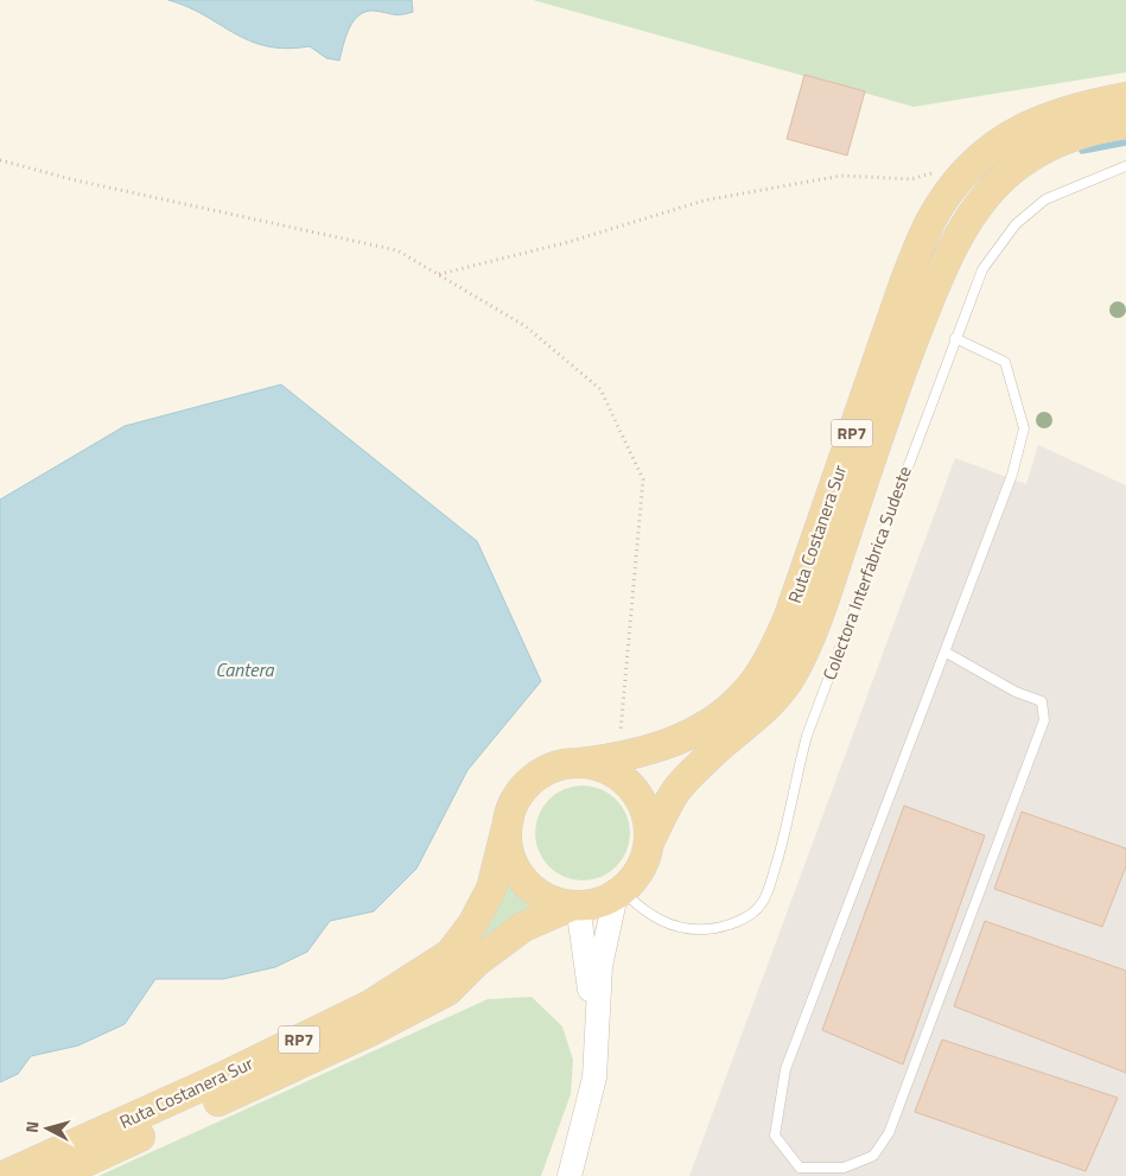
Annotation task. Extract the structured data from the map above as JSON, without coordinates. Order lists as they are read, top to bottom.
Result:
{
  "streets": {
    "main road": ["RP7", "Ruta Costanera Sur"],
    "lane": ["Colectora Interfabrica Sudeste"]
  },
  "crossings": [
    ["Ruta Costanera Sur", "Colectora Interfabrica Sudeste"]
  ],
  "water": ["Cantera"],
  "north": "left"
}
